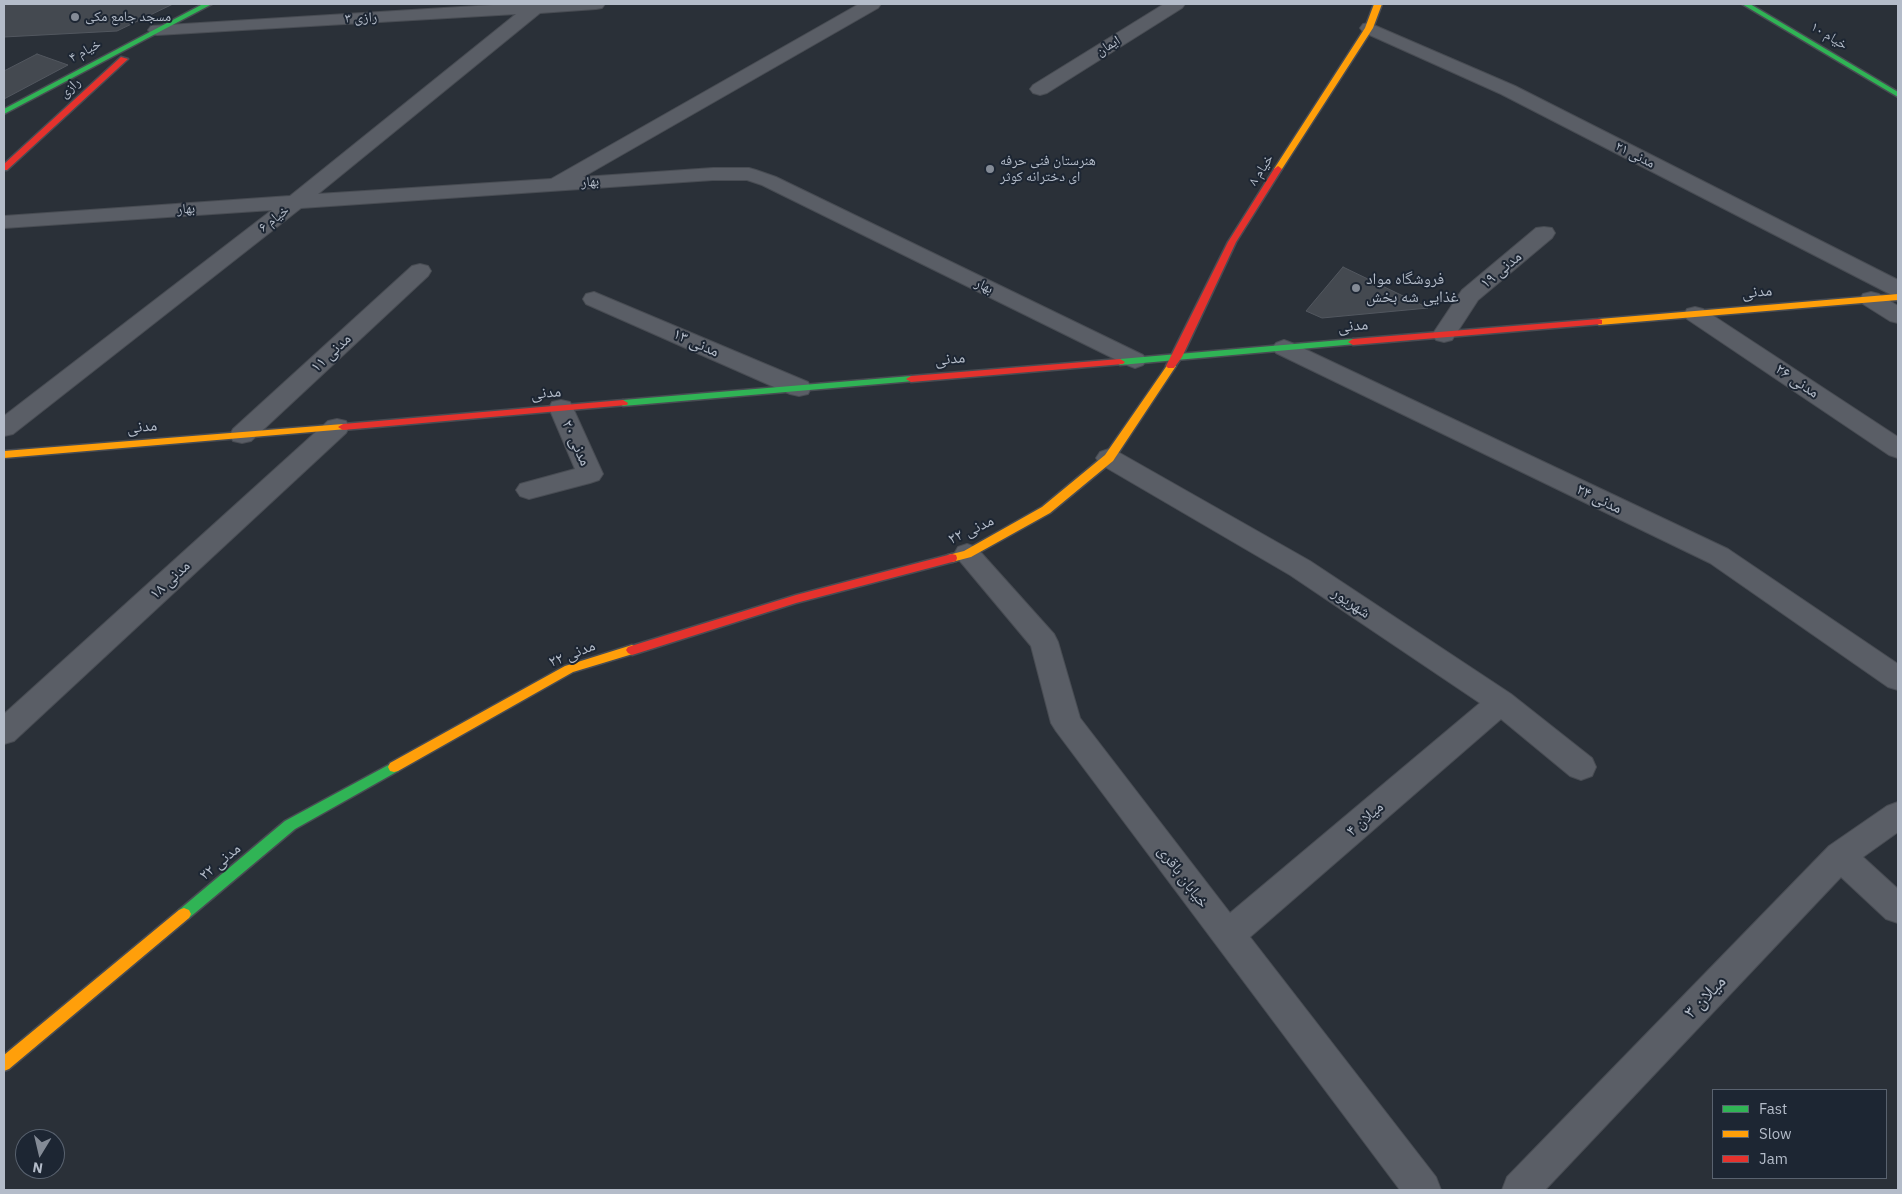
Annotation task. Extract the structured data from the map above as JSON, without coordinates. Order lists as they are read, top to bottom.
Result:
{
  "streets": {
    "street": [
      "رازی ۳",
      "خیام ۱۰",
      "ایمان",
      "خیام ۴",
      "رازی",
      "مدنی ۲۱",
      "خیام ۸",
      "بهار",
      "خیام ۶",
      "مدنی ۱۹",
      "مدنی",
      "مدنی ۱۳",
      "مدنی ۱۱",
      "مدنی ۲۶",
      "مدنی ۲۰",
      "مدنی ۲۴",
      "مدنی ۲۲",
      "مدنی ۱۸",
      "شهریور",
      "میلان ۴",
      "خیابان باقری",
      "میلان ۳"
    ]
  },
  "crossings": [
    ["رازی ۳", "خیام ۴"],
    ["رازی ۳", "رازی"],
    ["رازی ۳", "خیام ۶"],
    ["خیام ۴", "رازی"],
    ["مدنی ۲۱", "خیام ۸"],
    ["خیام ۸", "مدنی"],
    ["خیام ۸", "مدنی ۲۲"],
    ["بهار", "خیام ۶"],
    ["بهار", "مدنی"],
    ["مدنی ۱۹", "مدنی"],
    ["مدنی", "مدنی ۱۳"],
    ["مدنی", "مدنی ۱۱"],
    ["مدنی", "مدنی ۲۶"],
    ["مدنی", "مدنی ۲۰"],
    ["مدنی", "مدنی ۲۴"],
    ["مدنی", "مدنی ۲۲"],
    ["مدنی", "مدنی ۱۸"],
    ["مدنی ۲۲", "شهریور"],
    ["مدنی ۲۲", "خیابان باقری"],
    ["شهریور", "میلان ۴"],
    ["میلان ۴", "خیابان باقری"]
  ],
  "places": ["مسجد جامع مکی", "هنرستان فنی حرفه ای دخترانه کوثر", "فروشگاه مواد غذایی شه بخش"],
  "legend": ["Fast", "Slow", "Jam"],
  "north": "bottom"
}
